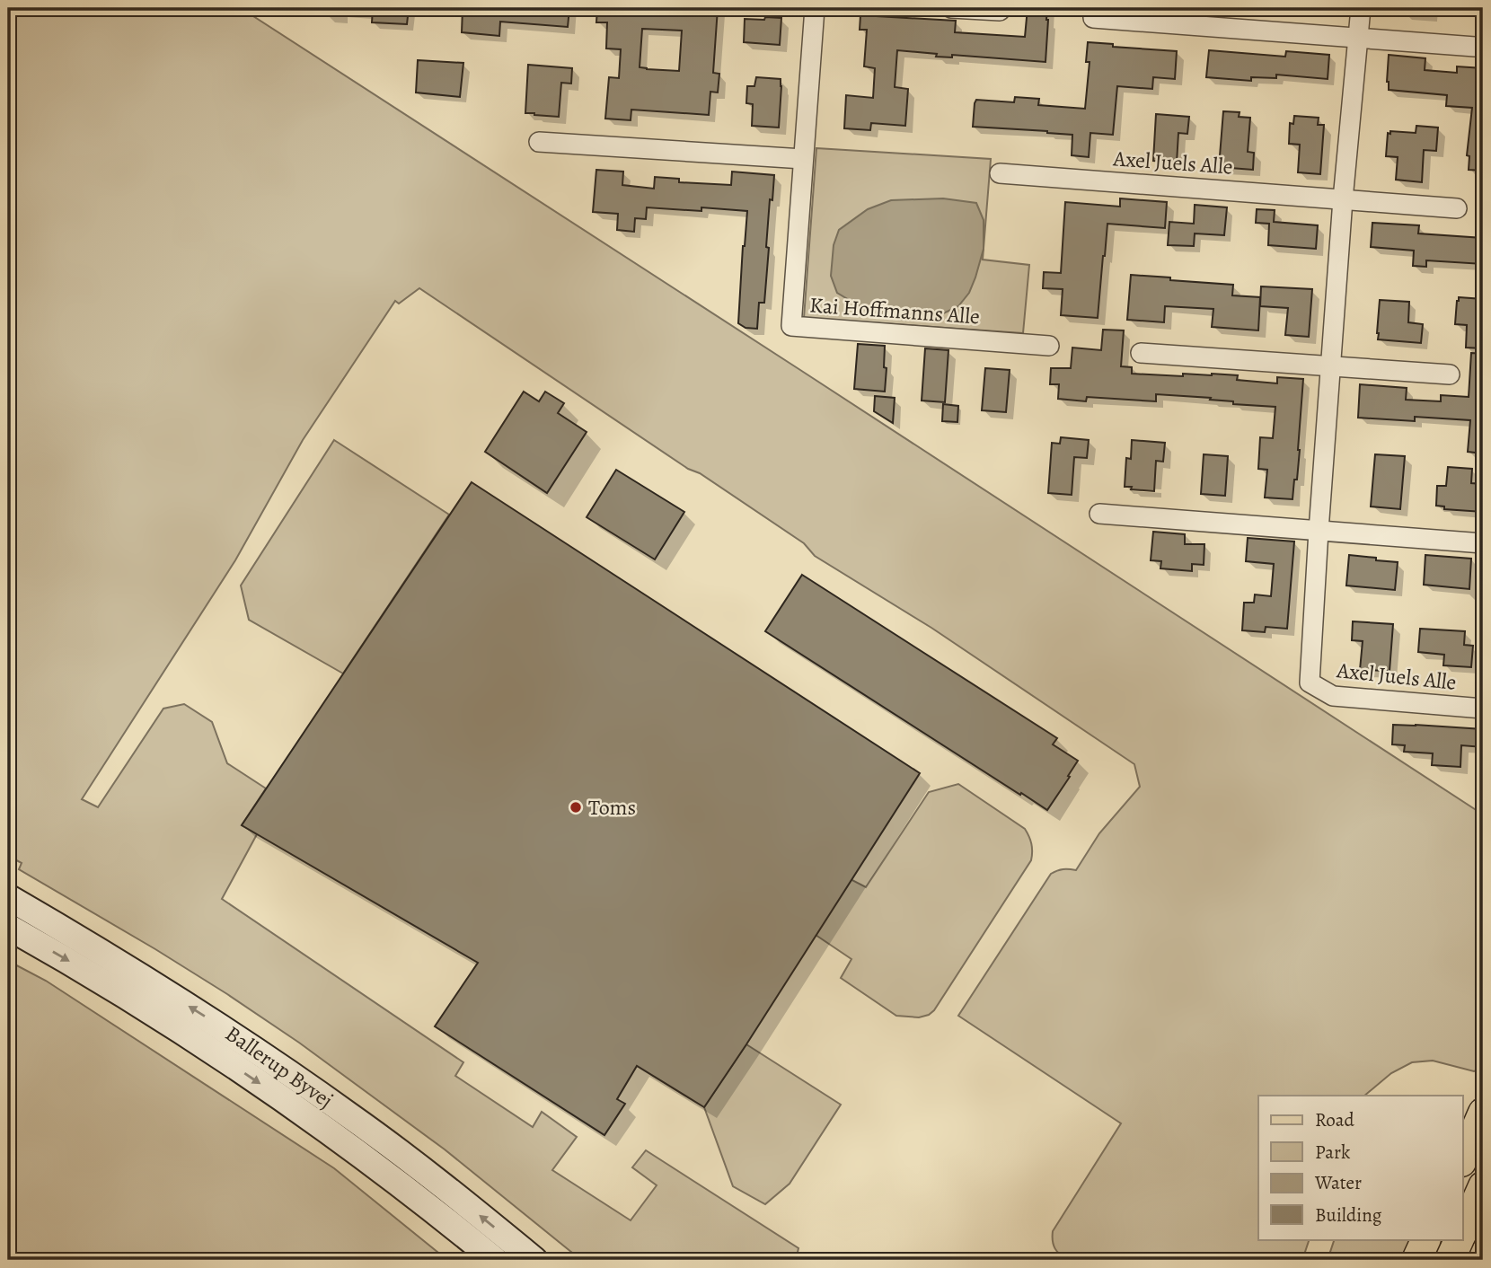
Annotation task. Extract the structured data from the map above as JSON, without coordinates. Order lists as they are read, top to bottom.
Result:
{
  "streets": {
    "main road": ["Ballerup Byvej"],
    "street": ["Axel Juels Alle", "Kai Hoffmanns Alle"]
  },
  "places": ["Toms"],
  "legend": [
    "Road",
    "Park",
    "Water",
    "Building"
  ]
}
